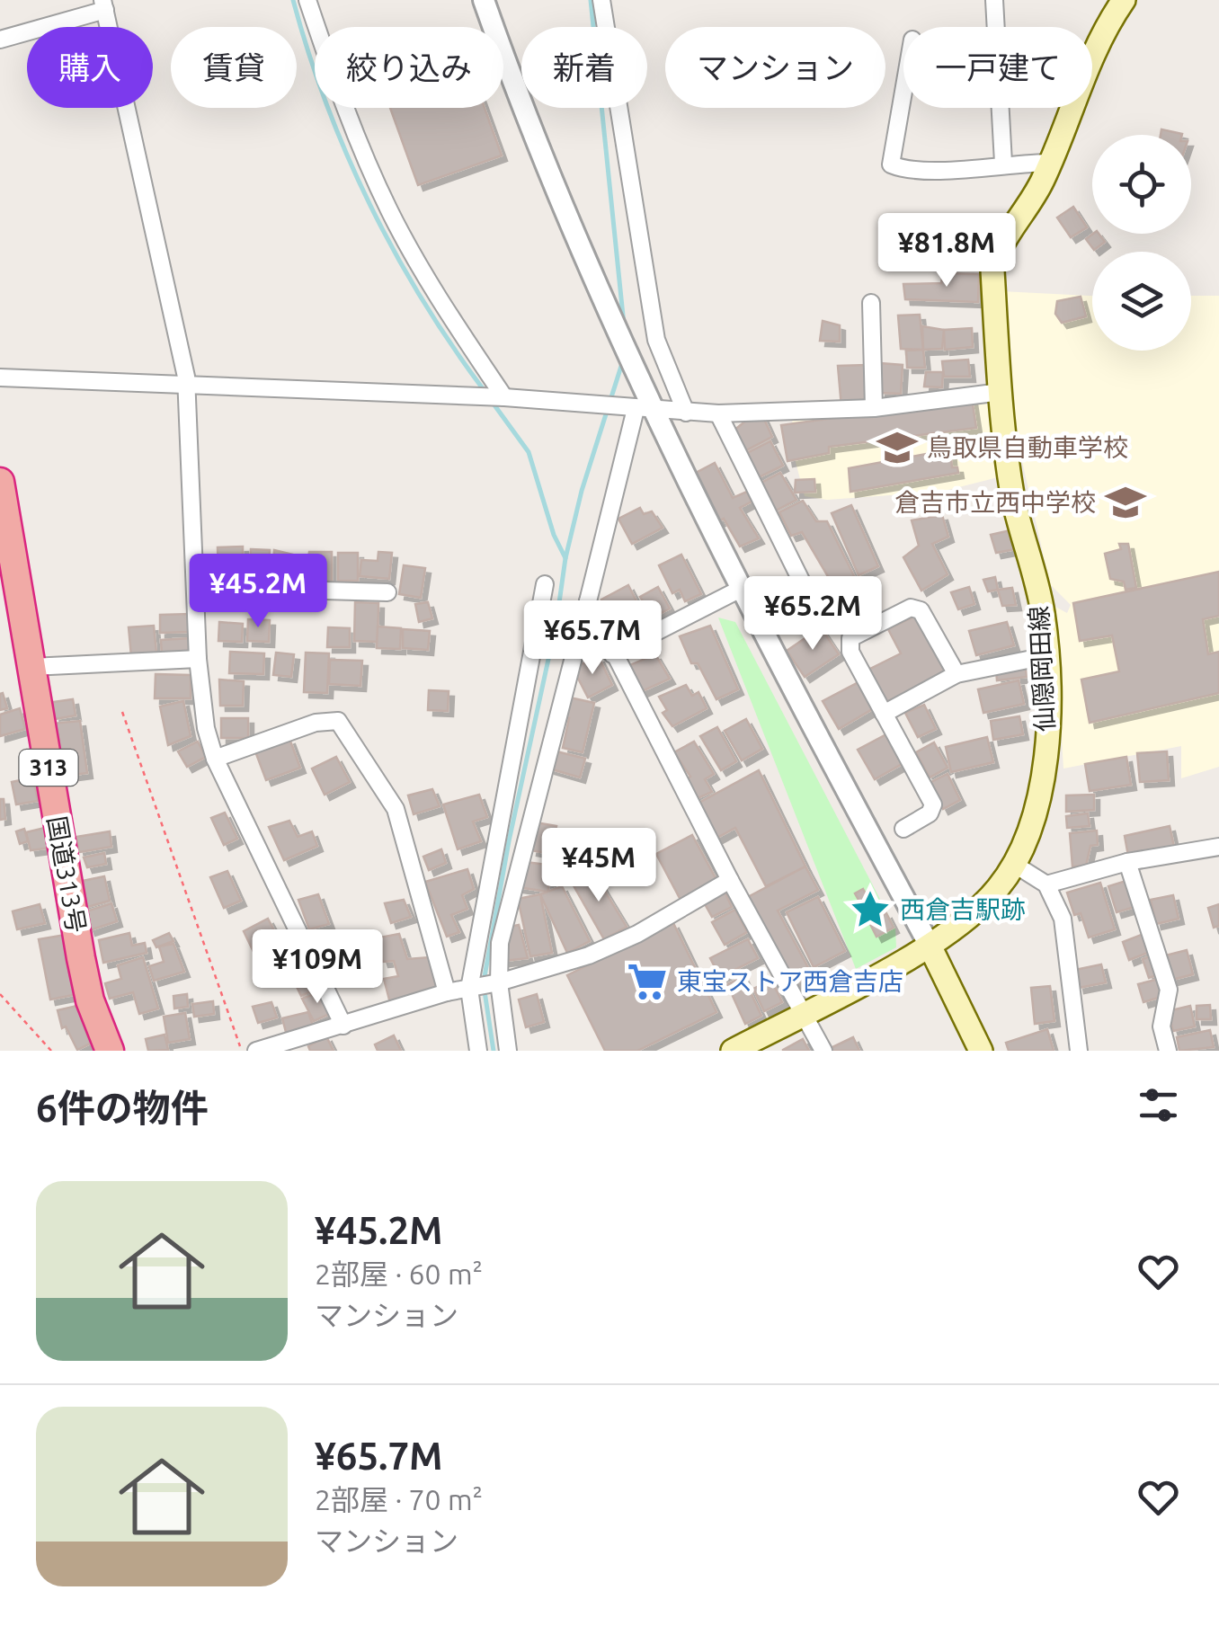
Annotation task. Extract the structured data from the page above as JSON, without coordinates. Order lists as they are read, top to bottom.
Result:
{
  "streets": {
    "highway": ["313", "国道313号"],
    "main road": ["仙隠岡田線"]
  },
  "places": {
    "school or university": ["鳥取県自動車学校", "倉吉市立西中学校"],
    "place": ["西倉吉駅跡"],
    "supermarket": ["東宝ストア西倉吉店"]
  },
  "page": {
    "chip": [
      "購入",
      "賃貸",
      "絞り込み",
      "新着",
      "マンション",
      "一戸建て"
    ],
    "price": [
      "¥81.8M",
      "¥45.2M",
      "¥65.2M",
      "¥65.7M",
      "¥45M",
      "¥109M"
    ],
    "heading": "6件の物件",
    "list": [
      {
        "name": "¥45.2M",
        "note": "2部屋 · 60 m² · マンション"
      },
      {
        "name": "¥65.7M",
        "note": "2部屋 · 70 m² · マンション"
      }
    ]
  }
}
